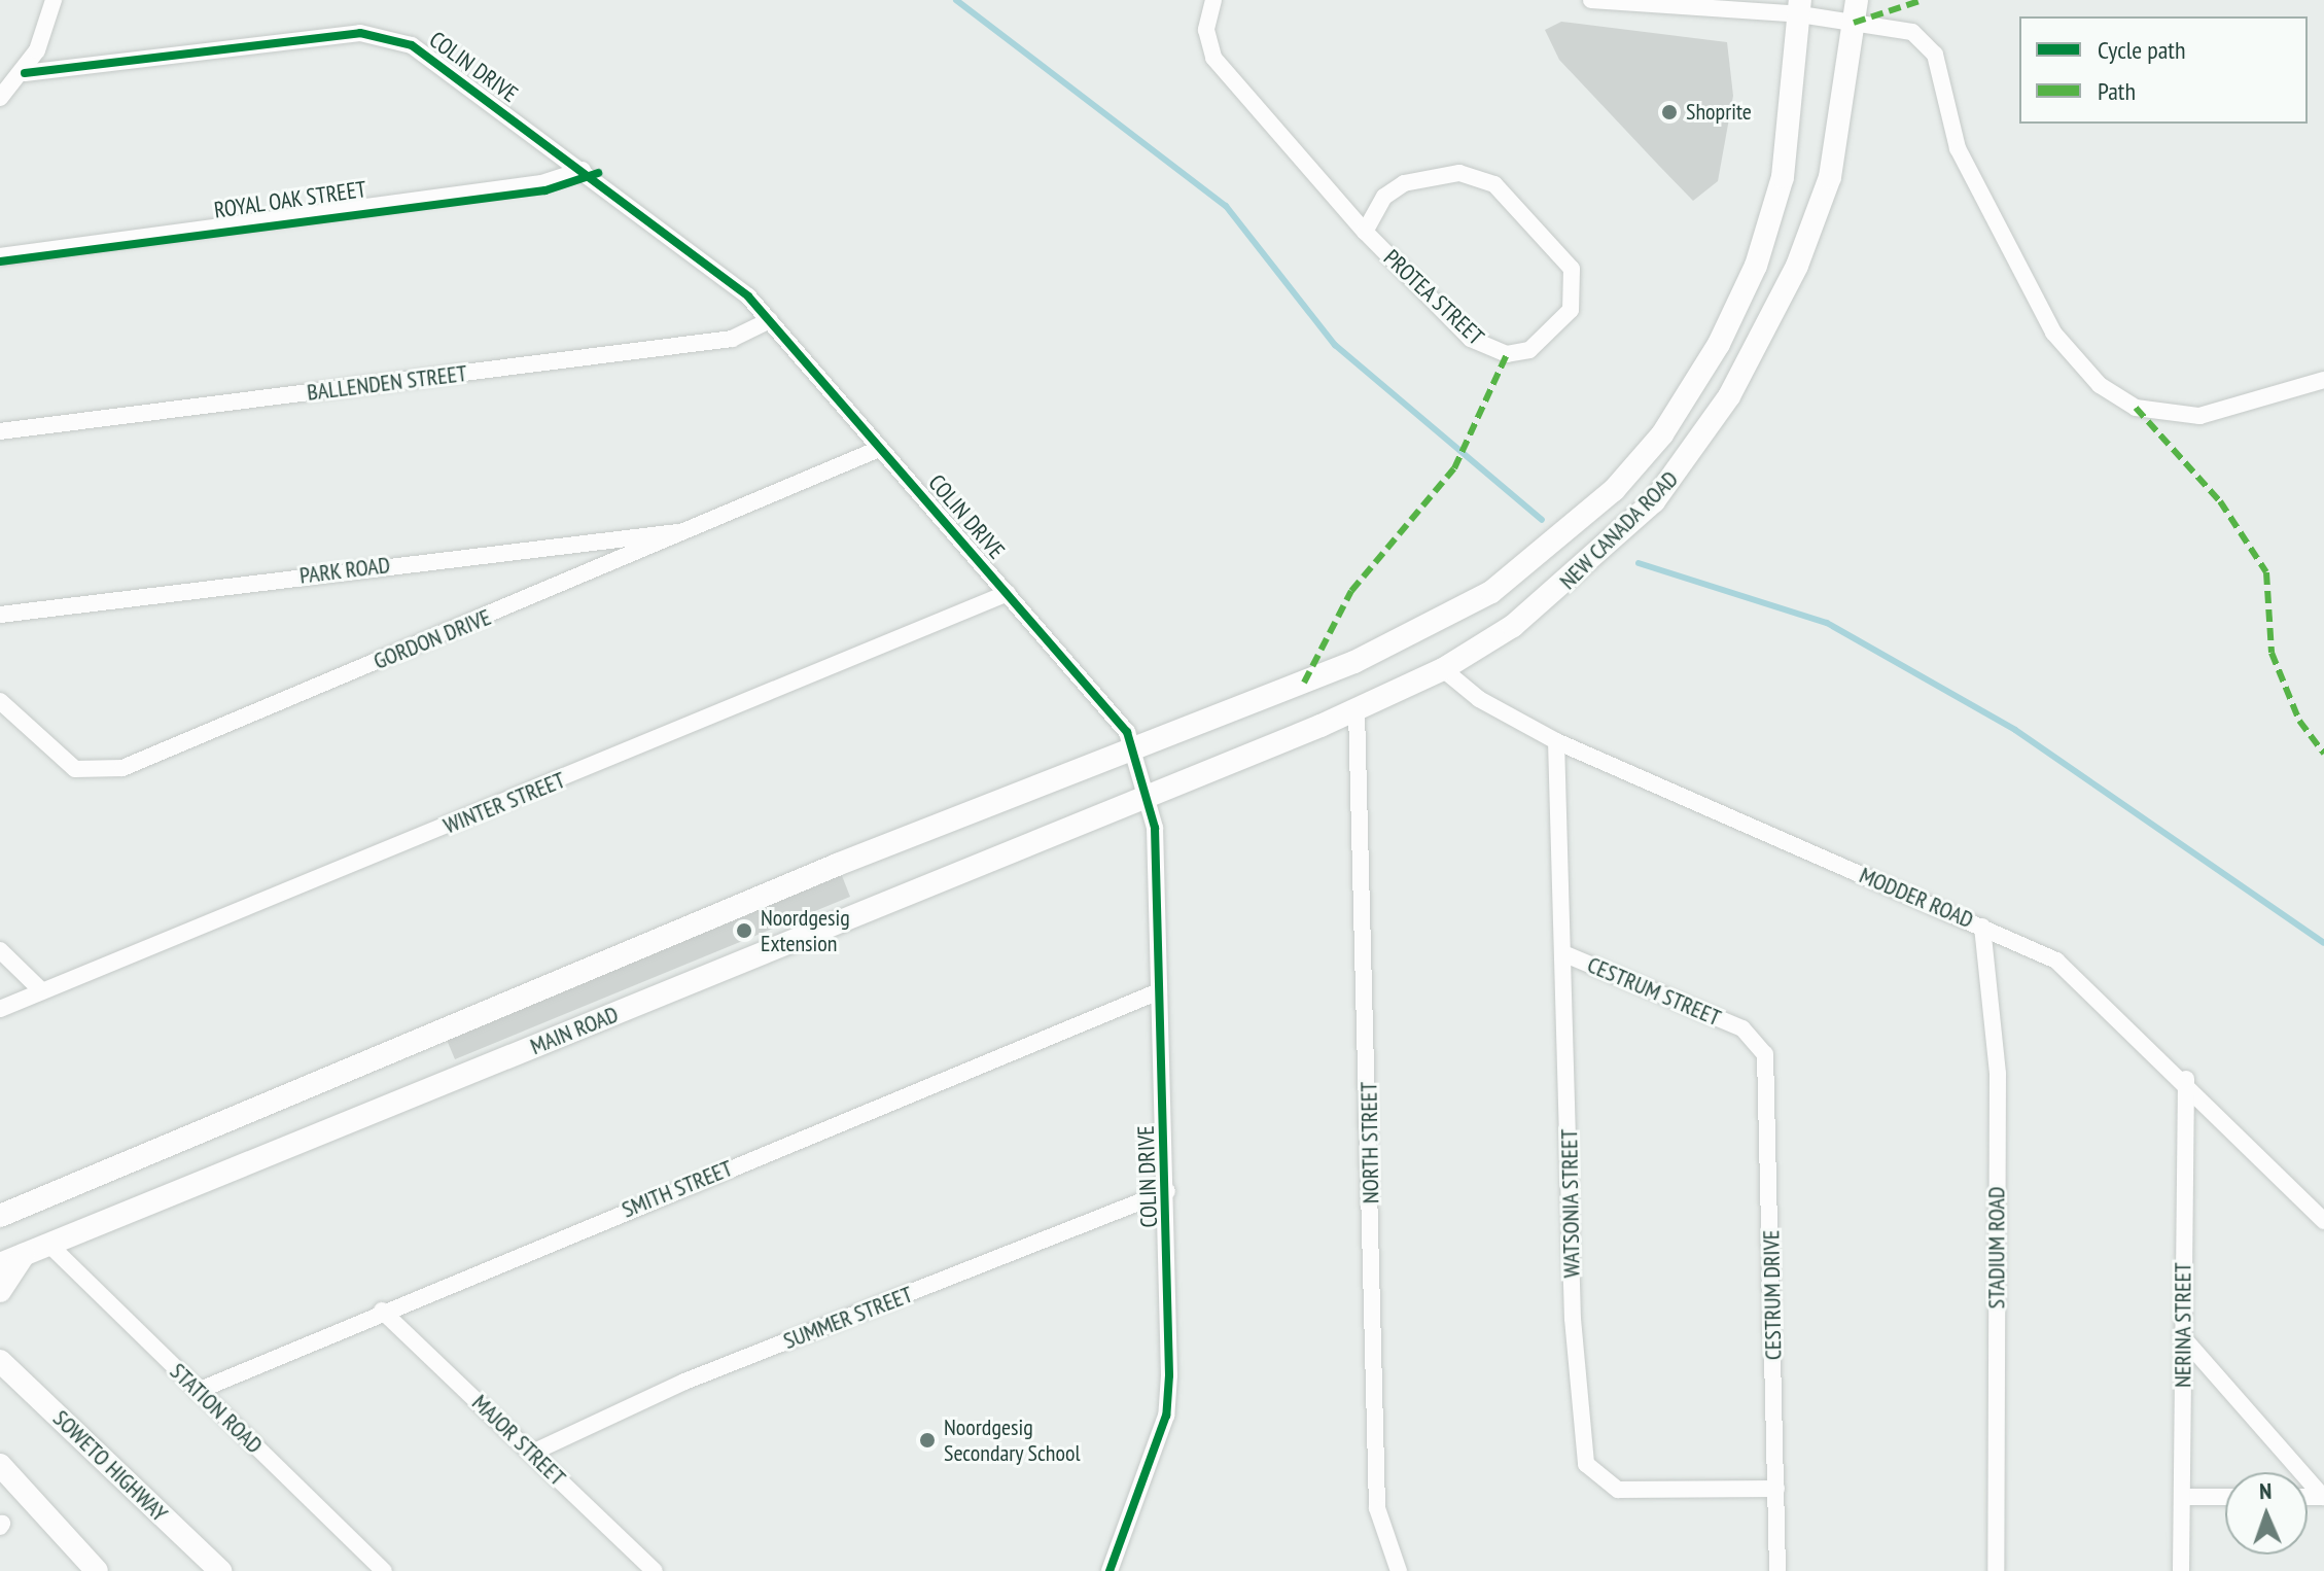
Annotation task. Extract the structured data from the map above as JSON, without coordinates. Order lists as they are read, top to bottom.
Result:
{
  "streets": {
    "main road": ["NEW CANADA ROAD", "MAIN ROAD", "SOWETO HIGHWAY"],
    "street": [
      "COLIN DRIVE",
      "ROYAL OAK STREET",
      "PROTEA STREET",
      "BALLENDEN STREET",
      "PARK ROAD",
      "GORDON DRIVE",
      "WINTER STREET",
      "MODDER ROAD",
      "CESTRUM STREET",
      "NORTH STREET",
      "SMITH STREET",
      "WATSONIA STREET",
      "STADIUM ROAD",
      "CESTRUM DRIVE",
      "SUMMER STREET",
      "NERINA STREET",
      "STATION ROAD",
      "MAJOR STREET"
    ]
  },
  "crossings": [
    ["COLIN DRIVE", "ROYAL OAK STREET"],
    ["COLIN DRIVE", "BALLENDEN STREET"],
    ["COLIN DRIVE", "NEW CANADA ROAD"],
    ["COLIN DRIVE", "GORDON DRIVE"],
    ["COLIN DRIVE", "WINTER STREET"],
    ["COLIN DRIVE", "MAIN ROAD"],
    ["COLIN DRIVE", "SMITH STREET"],
    ["COLIN DRIVE", "SUMMER STREET"],
    ["NEW CANADA ROAD", "MODDER ROAD"],
    ["NEW CANADA ROAD", "MAIN ROAD"],
    ["NEW CANADA ROAD", "NORTH STREET"],
    ["PARK ROAD", "GORDON DRIVE"],
    ["MODDER ROAD", "WATSONIA STREET"],
    ["MODDER ROAD", "STADIUM ROAD"],
    ["MODDER ROAD", "NERINA STREET"],
    ["CESTRUM STREET", "WATSONIA STREET"],
    ["CESTRUM STREET", "CESTRUM DRIVE"],
    ["MAIN ROAD", "STATION ROAD"],
    ["SMITH STREET", "STATION ROAD"],
    ["SMITH STREET", "MAJOR STREET"],
    ["WATSONIA STREET", "CESTRUM DRIVE"],
    ["SUMMER STREET", "MAJOR STREET"]
  ],
  "places": ["Shoprite", "Noordgesig Extension", "Noordgesig Secondary School"],
  "legend": ["Cycle path", "Path"],
  "north": "top"
}
